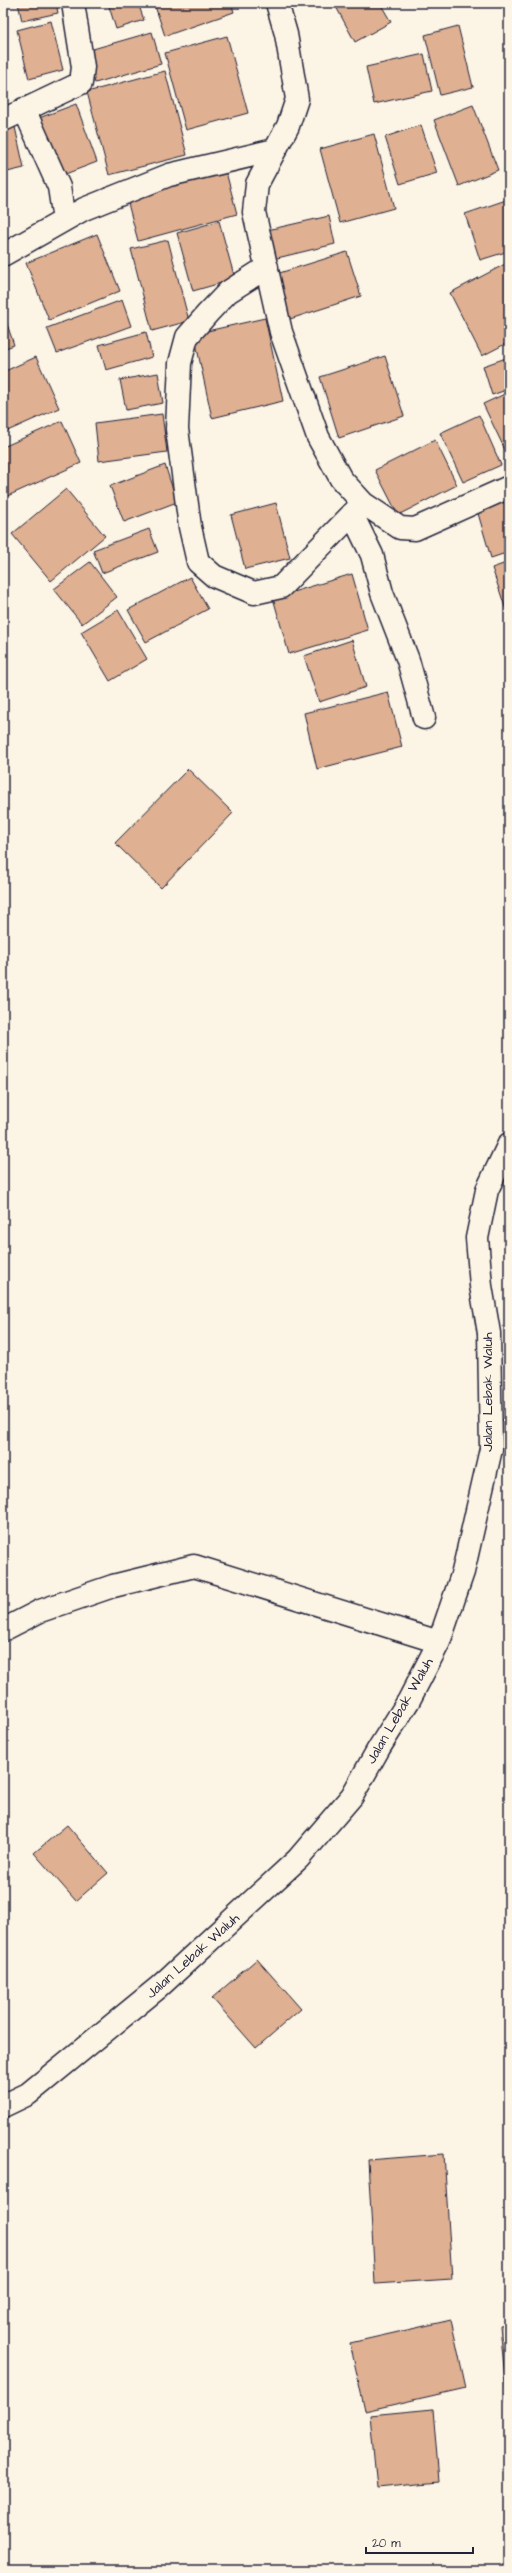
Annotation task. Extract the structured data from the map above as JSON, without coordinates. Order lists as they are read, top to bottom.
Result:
{
  "streets": {
    "street": ["Jalan Lebak Waluh"]
  },
  "scale_bar": "20 m"
}
